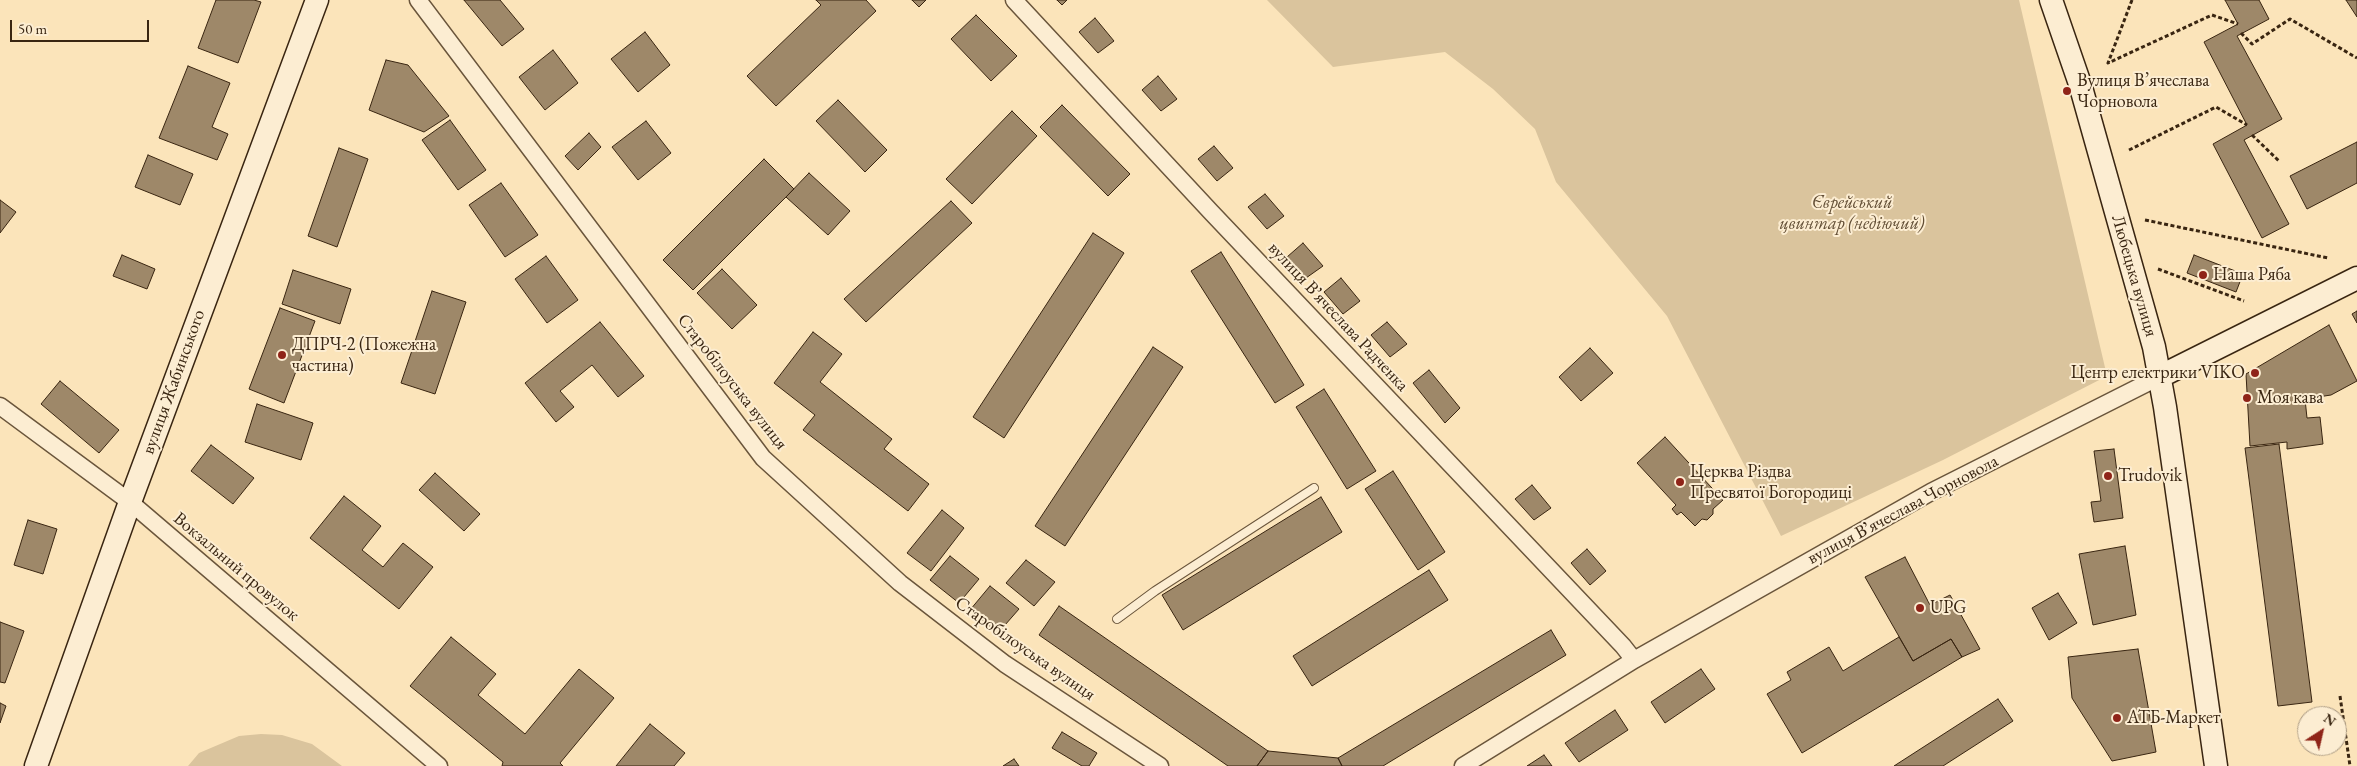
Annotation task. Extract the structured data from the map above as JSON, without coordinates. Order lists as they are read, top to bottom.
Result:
{
  "streets": {
    "main road": ["Любецька вулиця", "вулиця Жабинського", "вулиця Вʼячеслава Чорновола"],
    "street": ["вулиця Вʼячеслава Радченка", "Старобілоуська вулиця", "Вокзальний провулок"]
  },
  "crossings": [
    ["Любецька вулиця", "вулиця Вʼячеслава Чорновола"],
    ["вулиця Вʼячеслава Радченка", "вулиця Вʼячеслава Чорновола"],
    ["вулиця Жабинського", "Вокзальний провулок"]
  ],
  "parks": ["Єврейський цвинтар (недіючий)"],
  "places": [
    "Вулиця В’ячеслава Чорновола",
    "Наша Ряба",
    "ДПРЧ-2 (Пожежна частина)",
    "Центр електрики VIKO",
    "Моя кава",
    "Trudovik",
    "Церква Різдва Пресвятої Богородиці",
    "UPG",
    "АТБ-Маркет"
  ],
  "scale_bar": "50 m",
  "north": "top right"
}
